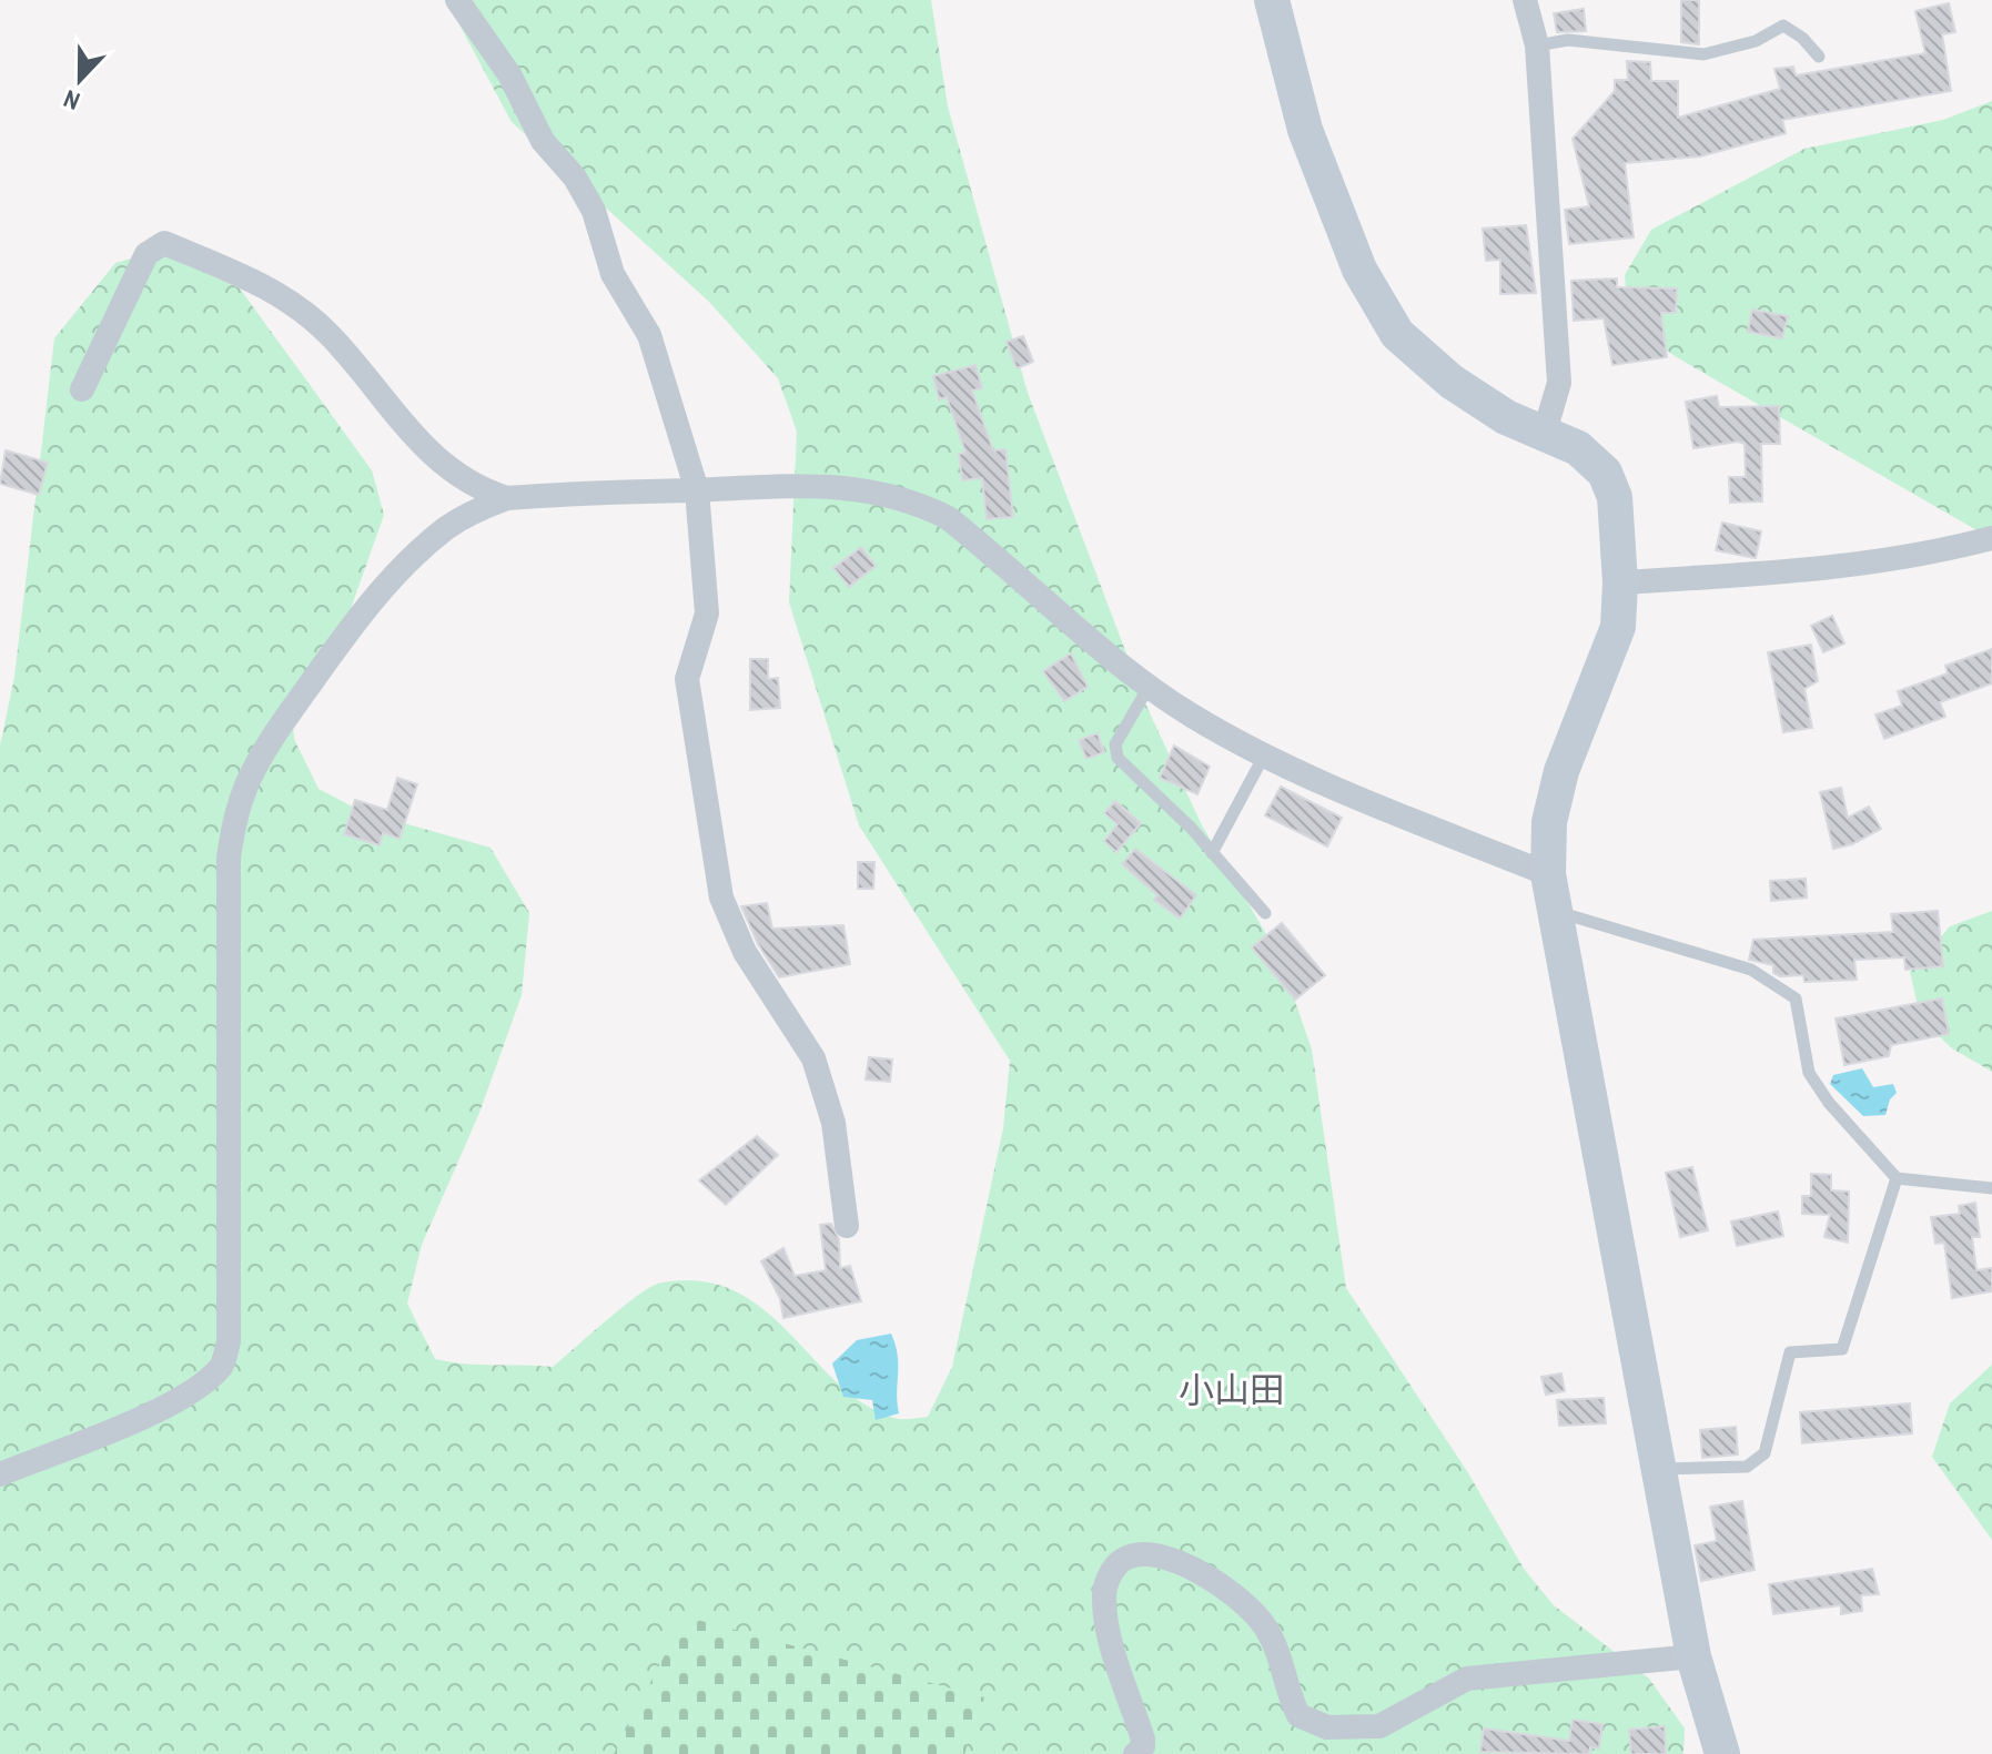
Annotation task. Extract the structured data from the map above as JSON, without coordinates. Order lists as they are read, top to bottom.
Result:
{
  "districts": ["小山田"],
  "north": "bottom"
}
